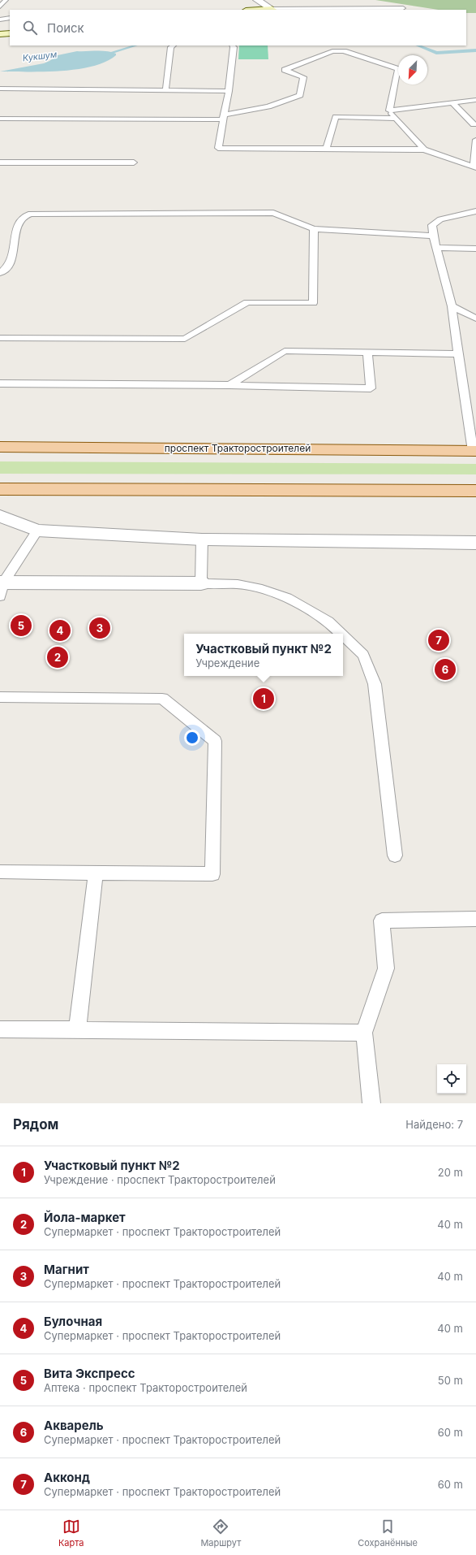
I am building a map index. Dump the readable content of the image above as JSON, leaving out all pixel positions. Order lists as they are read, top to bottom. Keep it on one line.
{"streets":{"main road":["проспект Тракторостроителей"]},"water":["Кукшум"],"north":"bottom left","page":{"search":"Поиск","pins":["5","3","4","7","2","6","1"],"popup":["Участковый пункт №2","Учреждение"],"heading":["Рядом","Найдено: 7"],"list":[{"mark":"1","name":"Участковый пункт №2","note":"Учреждение · проспект Тракторостроителей","value":"20 m"},{"mark":"2","name":"Йола-маркет","note":"Супермаркет · проспект Тракторостроителей","value":"40 m"},{"mark":"3","name":"Магнит","note":"Супермаркет · проспект Тракторостроителей","value":"40 m"},{"mark":"4","name":"Булочная","note":"Супермаркет · проспект Тракторостроителей","value":"40 m"},{"mark":"5","name":"Вита Экспресс","note":"Аптека · проспект Тракторостроителей","value":"50 m"},{"mark":"6","name":"Акварель","note":"Супермаркет · проспект Тракторостроителей","value":"60 m"},{"mark":"7","name":"Акконд","note":"Супермаркет · проспект Тракторостроителей","value":"60 m"}],"nav":["Карта","Маршрут","Сохранённые"]}}
